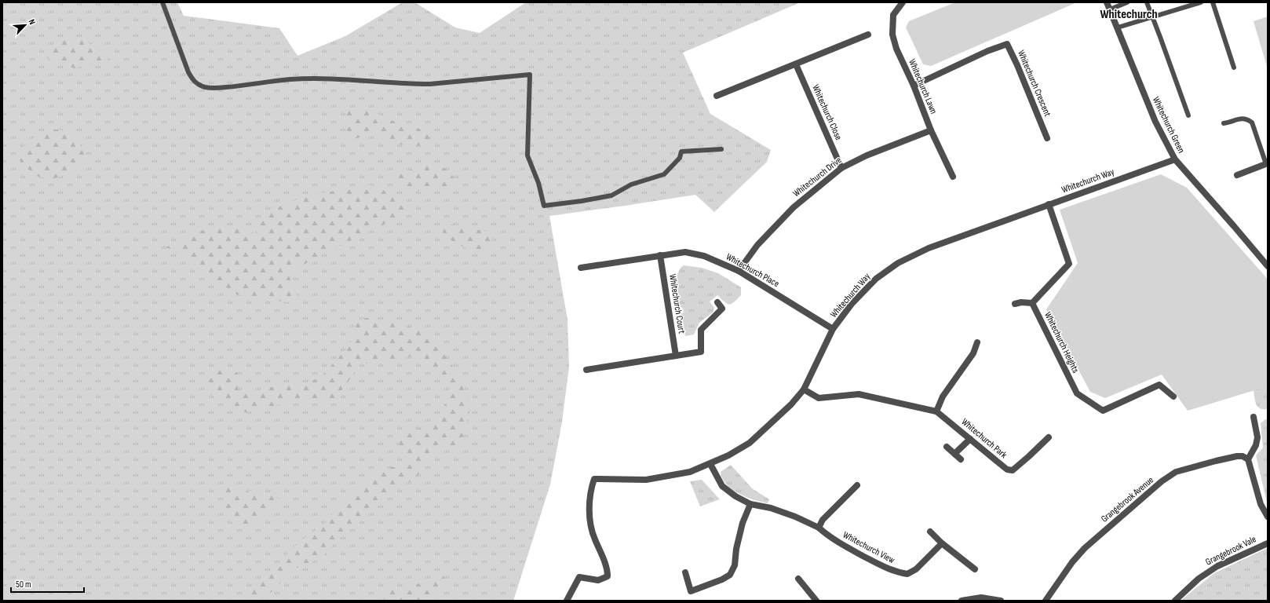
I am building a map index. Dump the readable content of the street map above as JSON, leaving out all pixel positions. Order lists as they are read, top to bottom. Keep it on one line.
{"streets":{"street":["Whitechurch Crescent","Whitechurch Lawn","Whitechurch Close","Whitechurch Green","Whitechurch Drive","Whitechurch Way","Whitechurch Place","Whitechurch Court","Whitechurch Heights","Whitechurch Park","Grangebrook Avenue","Whitechurch View","Grangebrook Vale"]},"crossings":[["Whitechurch Crescent","Whitechurch Lawn"],["Whitechurch Lawn","Whitechurch Drive"],["Whitechurch Close","Whitechurch Drive"],["Whitechurch Green","Whitechurch Way"],["Whitechurch Drive","Whitechurch Place"],["Whitechurch Way","Whitechurch Place"],["Whitechurch Way","Whitechurch Park"],["Whitechurch Way","Whitechurch View"],["Whitechurch Place","Whitechurch Court"]],"districts":["Whitechurch"],"scale_bar":"50 m","north":"top right"}
